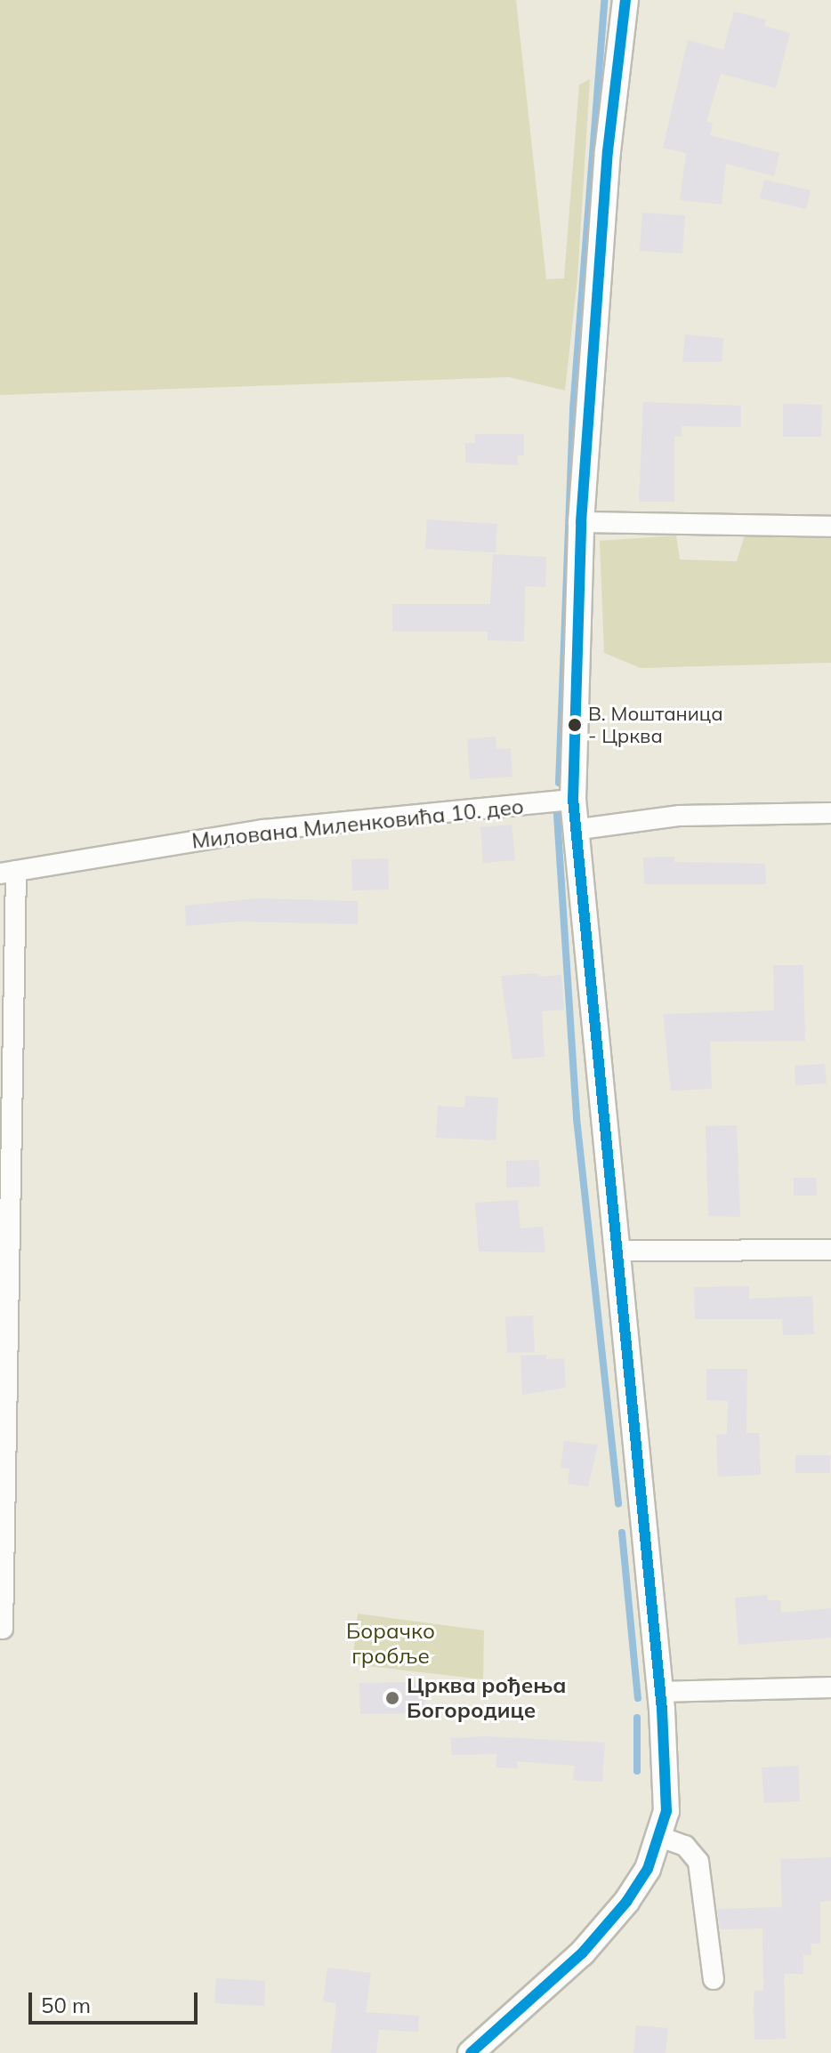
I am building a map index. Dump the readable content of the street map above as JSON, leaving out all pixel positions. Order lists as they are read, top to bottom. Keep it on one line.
{"streets":{"street":["Милована Миленковића 10. део"]},"parks":["Борачко гробље"],"places":["В. Моштаница - Црква","Црква рођења Богородице"],"scale_bar":"50 m"}
